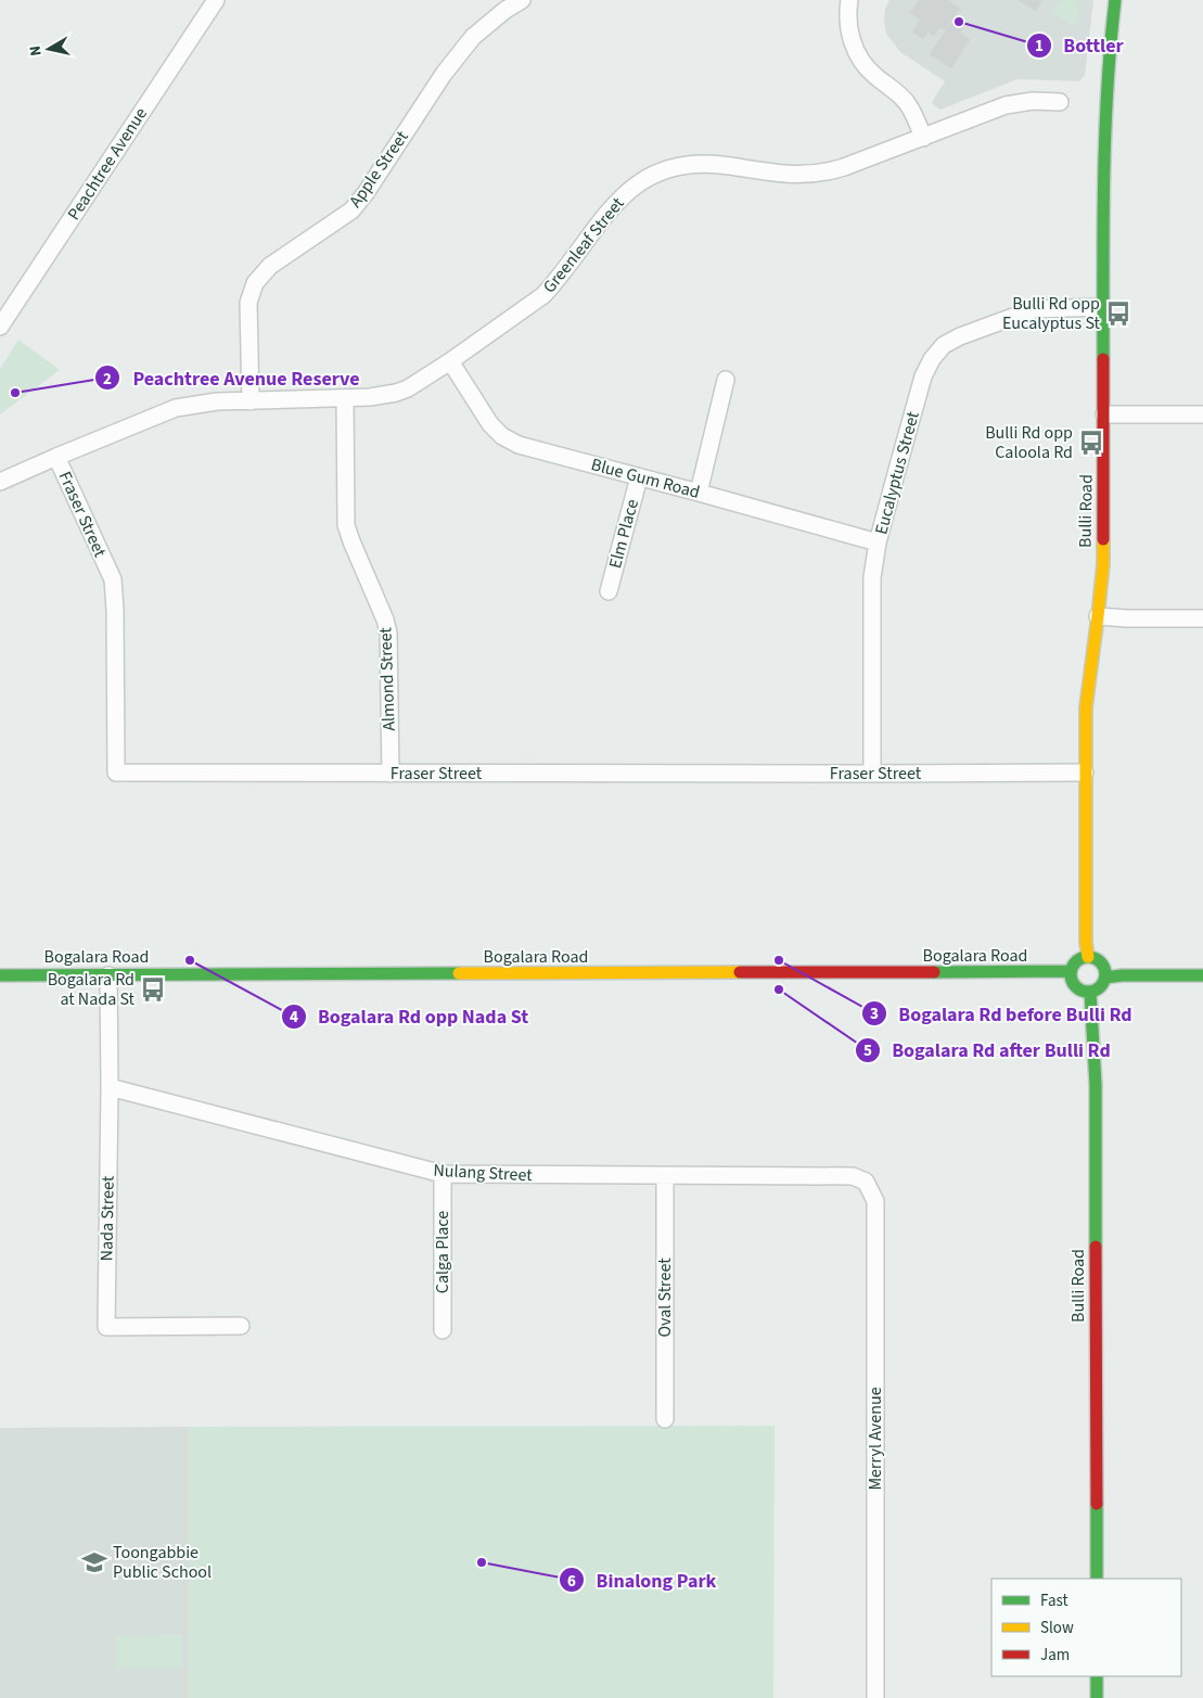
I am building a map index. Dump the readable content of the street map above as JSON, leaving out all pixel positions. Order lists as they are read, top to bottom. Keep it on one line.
{"streets":{"street":["Peachtree Avenue","Apple Street","Greenleaf Street","Eucalyptus Street","Blue Gum Road","Bulli Road","Fraser Street","Elm Place","Almond Street","Bogalara Road","Nulang Street","Nada Street","Calga Place","Oval Street","Merryl Avenue"]},"crossings":[["Apple Street","Greenleaf Street"],["Greenleaf Street","Blue Gum Road"],["Greenleaf Street","Fraser Street"],["Greenleaf Street","Almond Street"],["Eucalyptus Street","Blue Gum Road"],["Eucalyptus Street","Bulli Road"],["Eucalyptus Street","Fraser Street"],["Blue Gum Road","Elm Place"],["Bulli Road","Fraser Street"],["Bulli Road","Bogalara Road"],["Fraser Street","Almond Street"],["Bogalara Road","Nada Street"],["Nulang Street","Nada Street"],["Nulang Street","Calga Place"],["Nulang Street","Oval Street"],["Nulang Street","Merryl Avenue"]],"places":{"other":["Bottler","Peachtree Avenue Reserve","Bogalara Rd opp Nada St","Bogalara Rd before Bulli Rd","Bogalara Rd after Bulli Rd","Binalong Park"],"bus stop":["Bulli Rd opp Eucalyptus St","Bulli Rd opp Caloola Rd","Bogalara Rd at Nada St"],"school or university":["Toongabbie Public School"]},"legend":["Fast","Slow","Jam"],"north":"left"}
